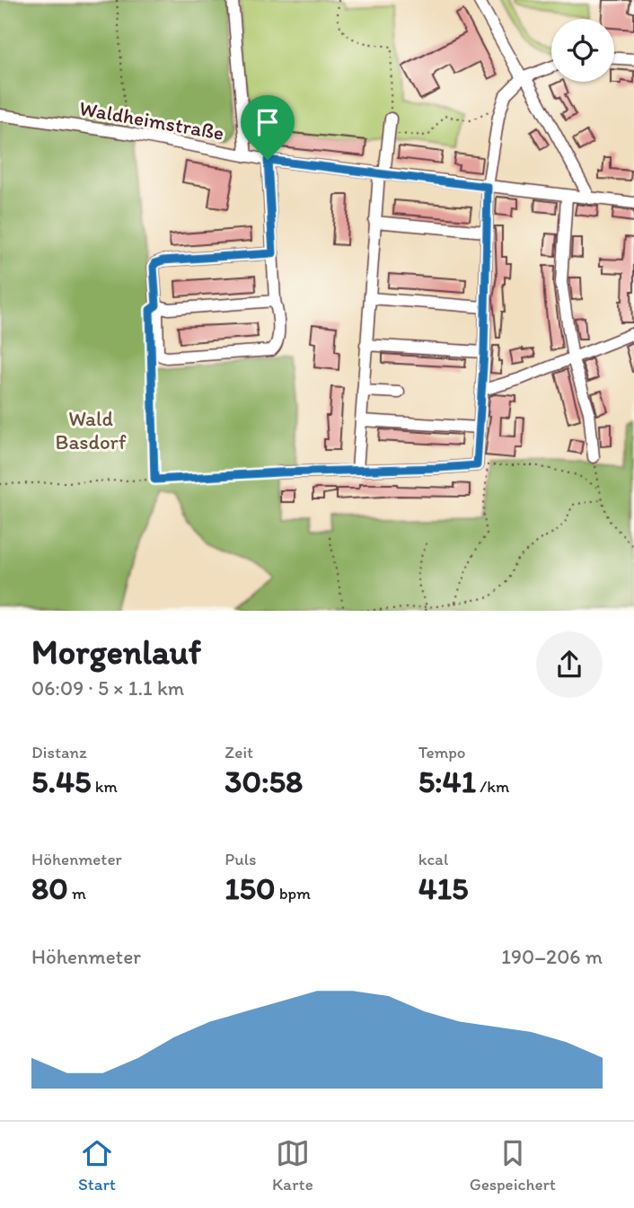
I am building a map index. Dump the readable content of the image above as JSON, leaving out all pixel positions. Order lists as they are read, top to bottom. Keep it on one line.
{"streets":{"street":["Waldheimstraße"]},"parks":["Wald Basdorf"],"page":{"heading":["Morgenlauf","06:09 · 5 × 1.1 km"],"stats":[["Distanz","5.45 km"],["Zeit","30:58"],["Tempo","5:41 /km"],["Höhenmeter","80 m"],["Puls","150 bpm"],["kcal","415"]],"chart":["Höhenmeter","190–206 m"],"tabs":["Start","Karte","Gespeichert"]}}
